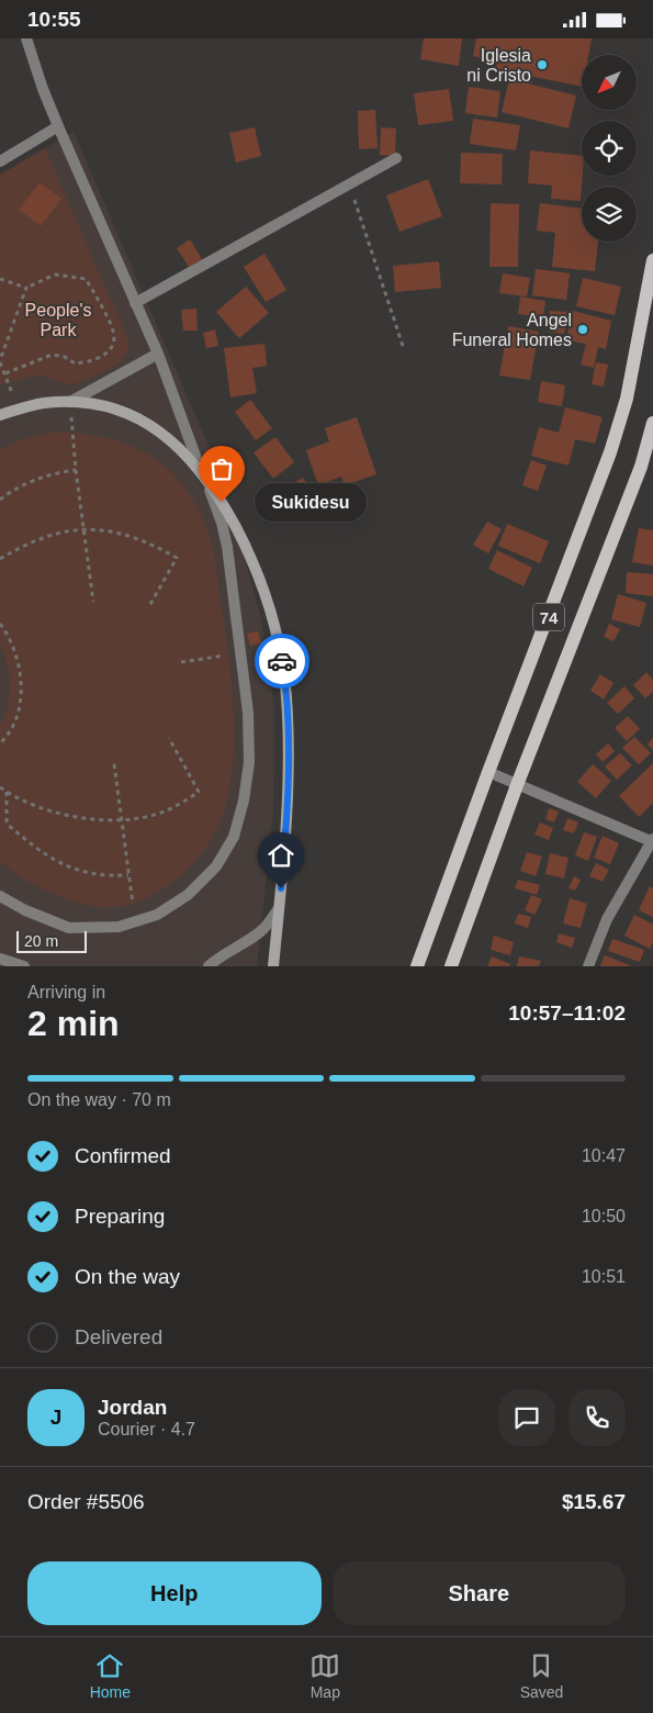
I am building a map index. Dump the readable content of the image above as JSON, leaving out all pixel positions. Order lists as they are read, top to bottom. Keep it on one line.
{"streets":{"main road":["74"]},"parks":["People's Park"],"places":["Iglesia ni Cristo","Angel Funeral Homes","Sukidesu"],"scale_bar":"20 m","north":"bottom left","page":{"status":"10:55","bubble":"Sukidesu","scale":"20 m","heading":["2 min","Arriving in","10:57–11:02"],"panel":["Jordan","Courier · 4.7","Order #5506","$15.67"],"bar":"On the way · 70 m","list":[["Confirmed","10:47"],["Preparing","10:50"],["On the way","10:51"],"Delivered"],"round":"J","buttons":["Help","Share"],"tabs":["Home","Map","Saved"]}}
